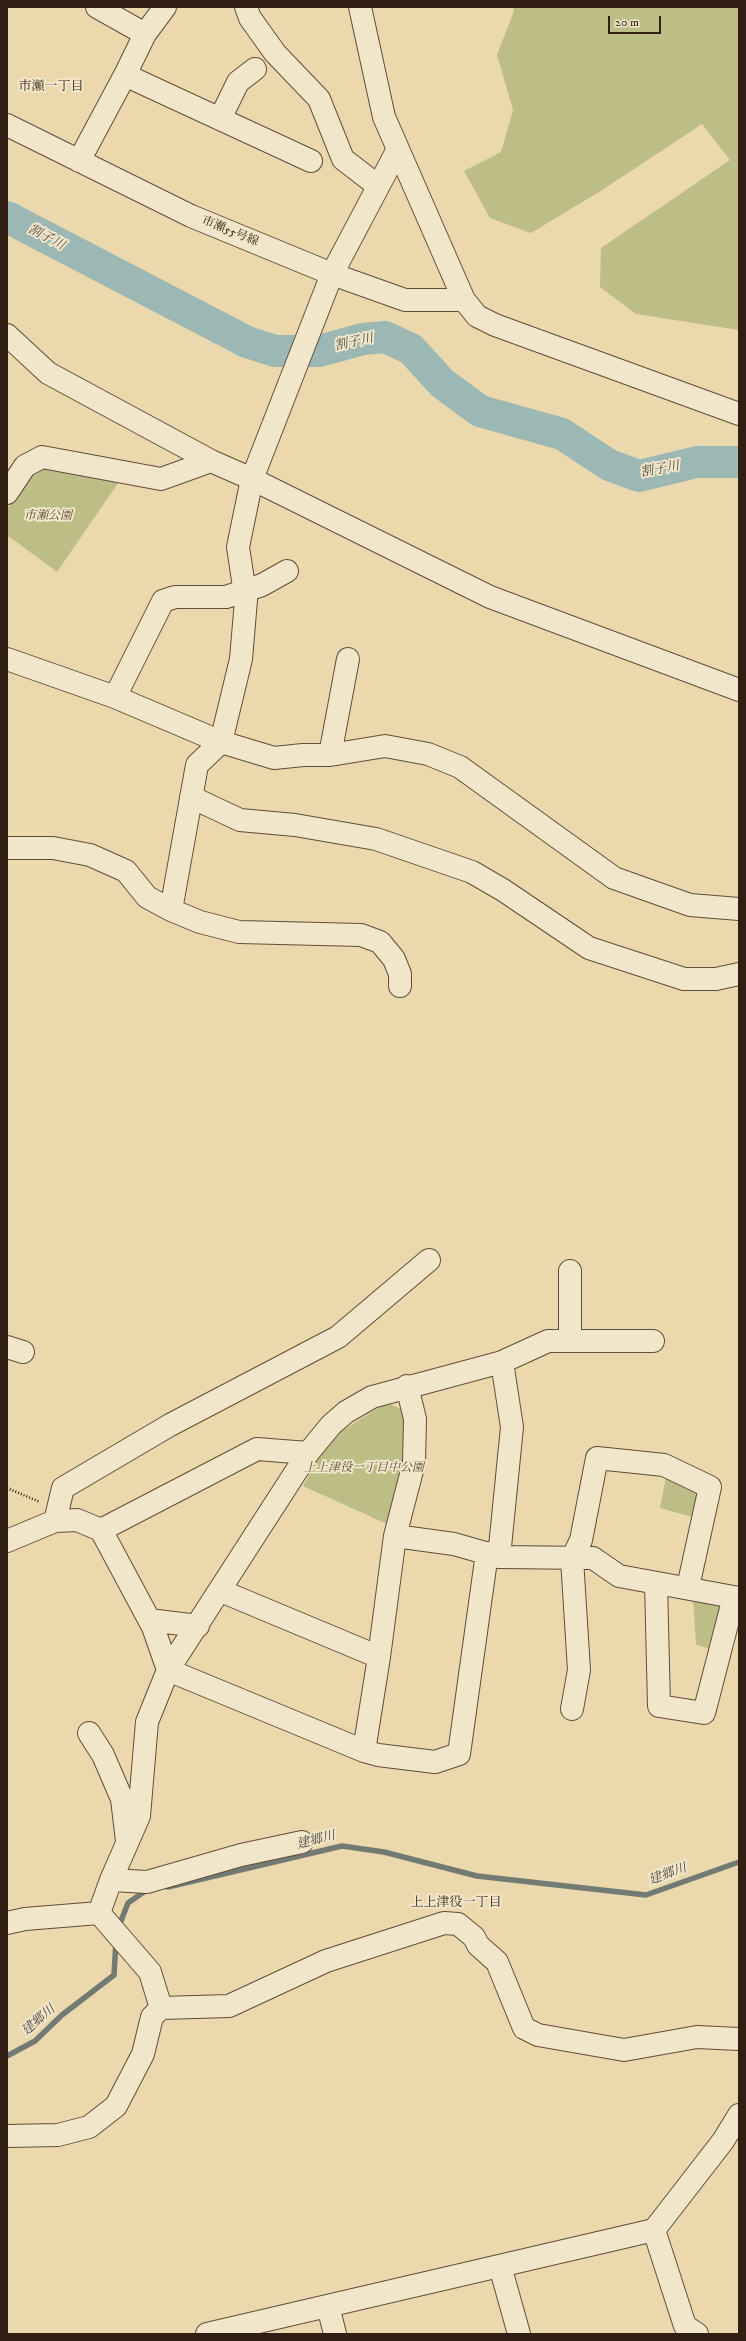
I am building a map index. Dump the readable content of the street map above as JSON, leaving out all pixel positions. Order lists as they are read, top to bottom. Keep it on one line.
{"streets":{"street":["市瀬55号線"]},"districts":["市瀬一丁目","上上津役一丁目"],"water":["割子川","建郷川"],"parks":["市瀬公園","上上津役一丁目中公園"],"scale_bar":"20 m"}
